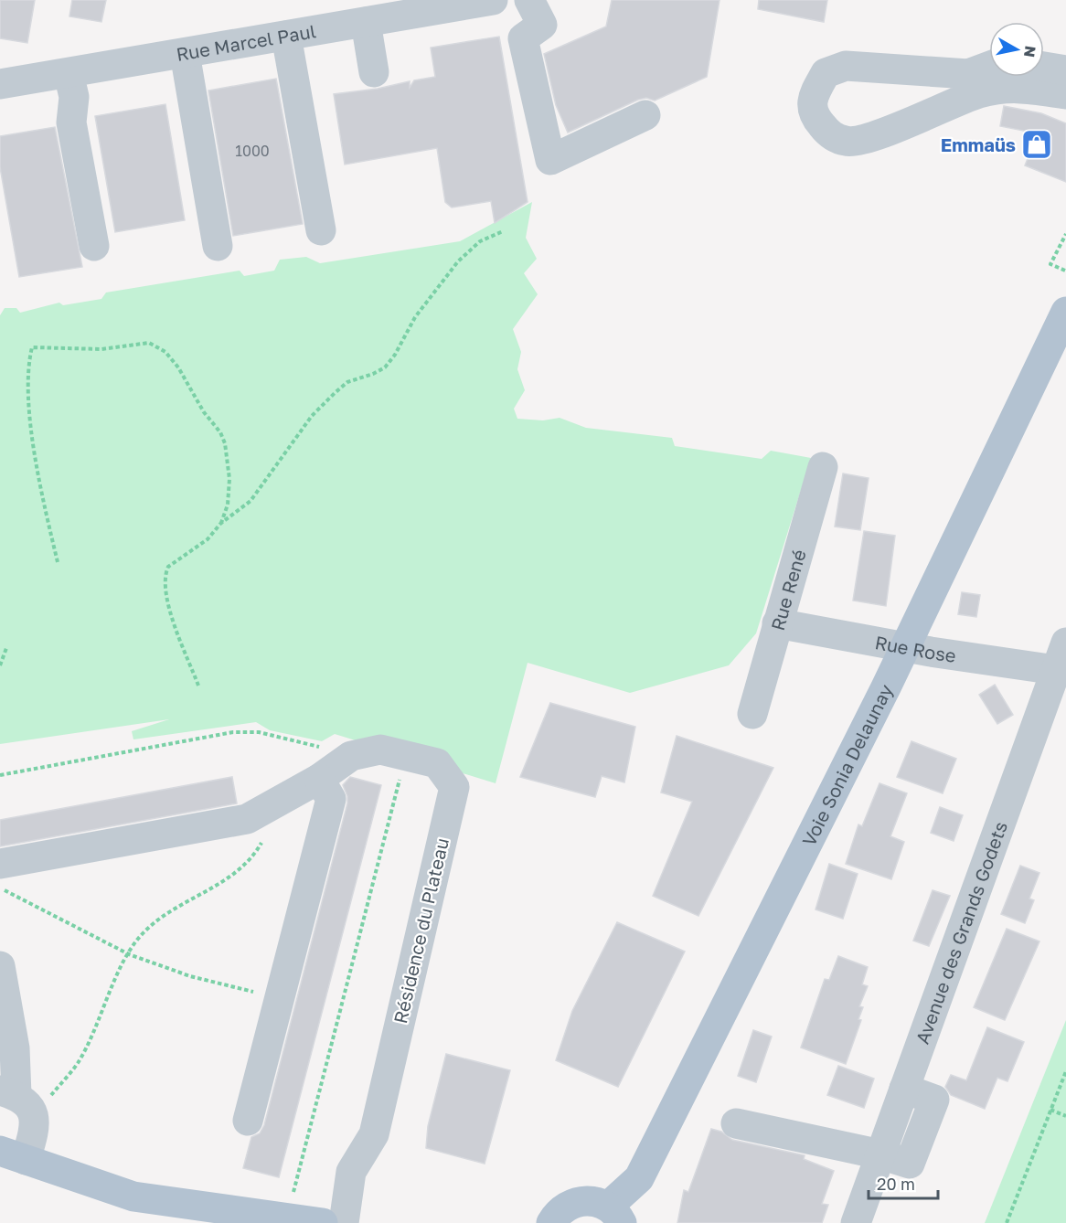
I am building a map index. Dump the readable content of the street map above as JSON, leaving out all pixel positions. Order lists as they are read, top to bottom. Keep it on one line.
{"streets":{"main road":["Voie Sonia Delaunay"],"street":["Rue Marcel Paul","Rue René","Rue Rose","Résidence du Plateau","Avenue des Grands Godets"]},"crossings":[["Rue René","Rue Rose"],["Rue Rose","Voie Sonia Delaunay"],["Rue Rose","Avenue des Grands Godets"]],"places":{"shop":["Emmaüs"]},"house_numbers":["1000"],"scale_bar":"20 m","north":"right"}
